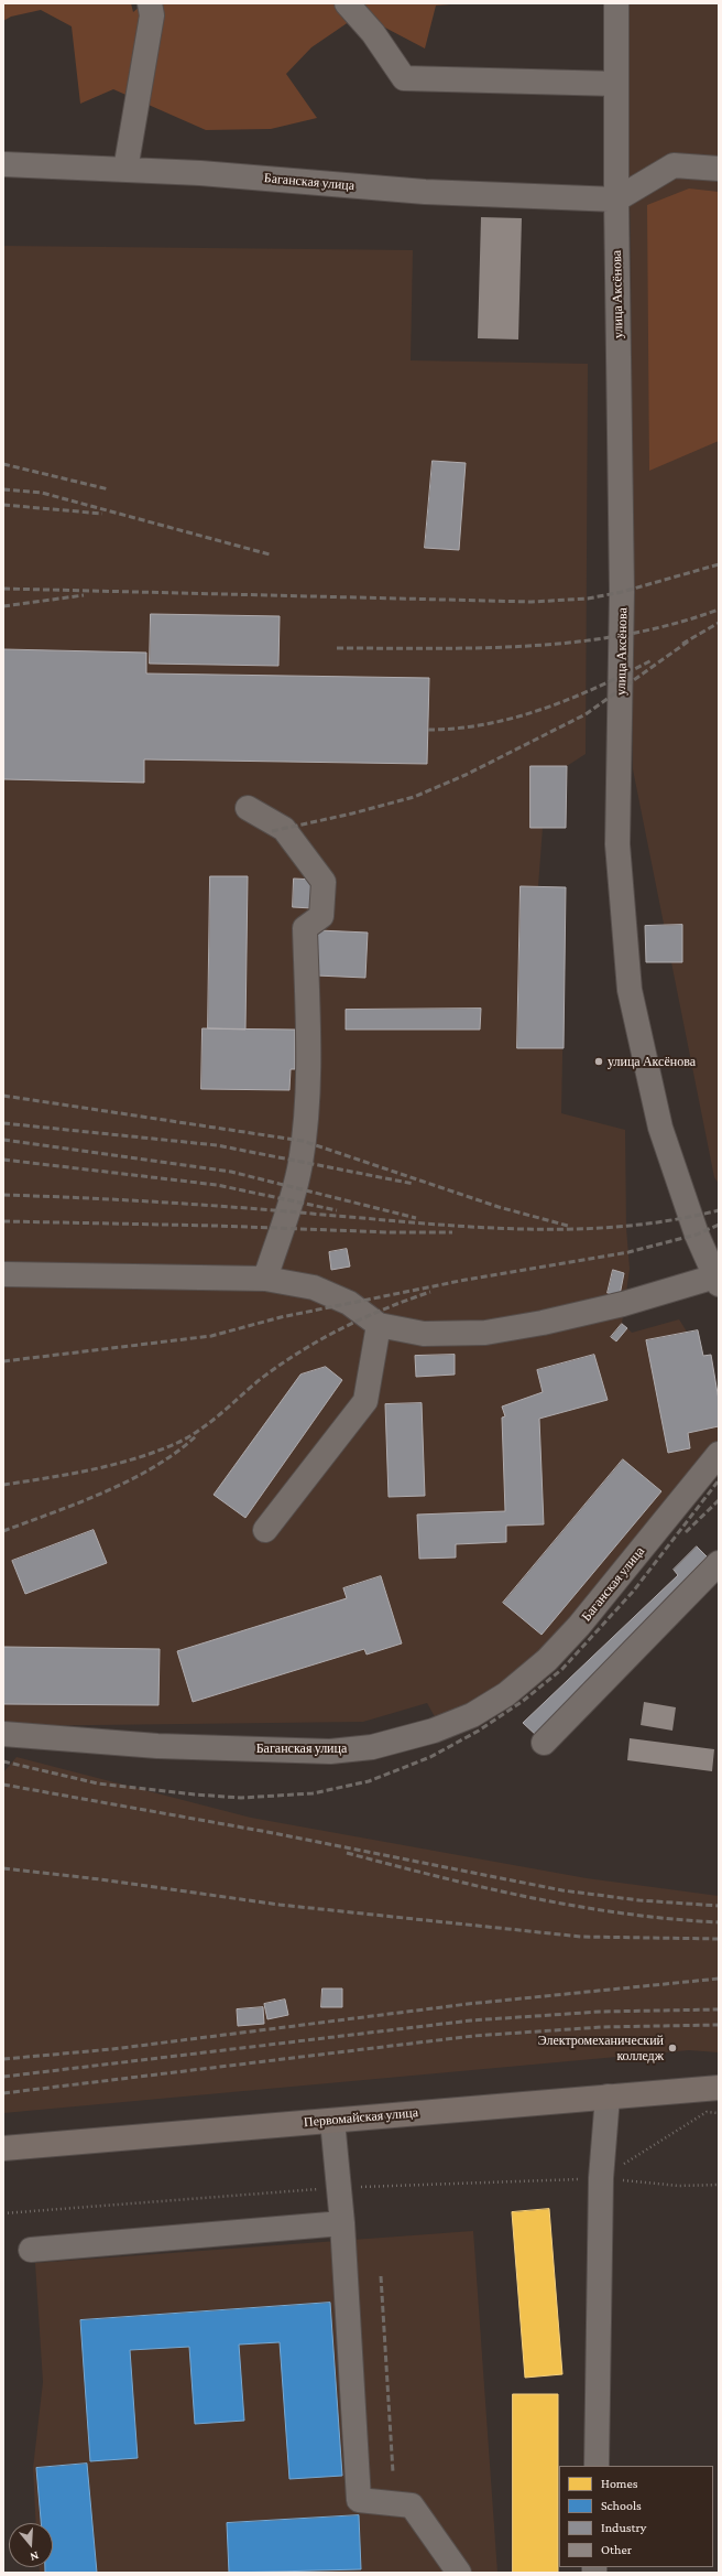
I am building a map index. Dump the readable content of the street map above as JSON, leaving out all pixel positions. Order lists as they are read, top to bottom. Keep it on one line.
{"streets":{"main road":["Первомайская улица"],"street":["Баганская улица","улица Аксёнова"]},"crossings":[["Баганская улица","улица Аксёнова"]],"places":["улица Аксёнова","Электромеханический колледж"],"legend":["Homes","Schools","Industry","Other"],"north":"bottom"}
